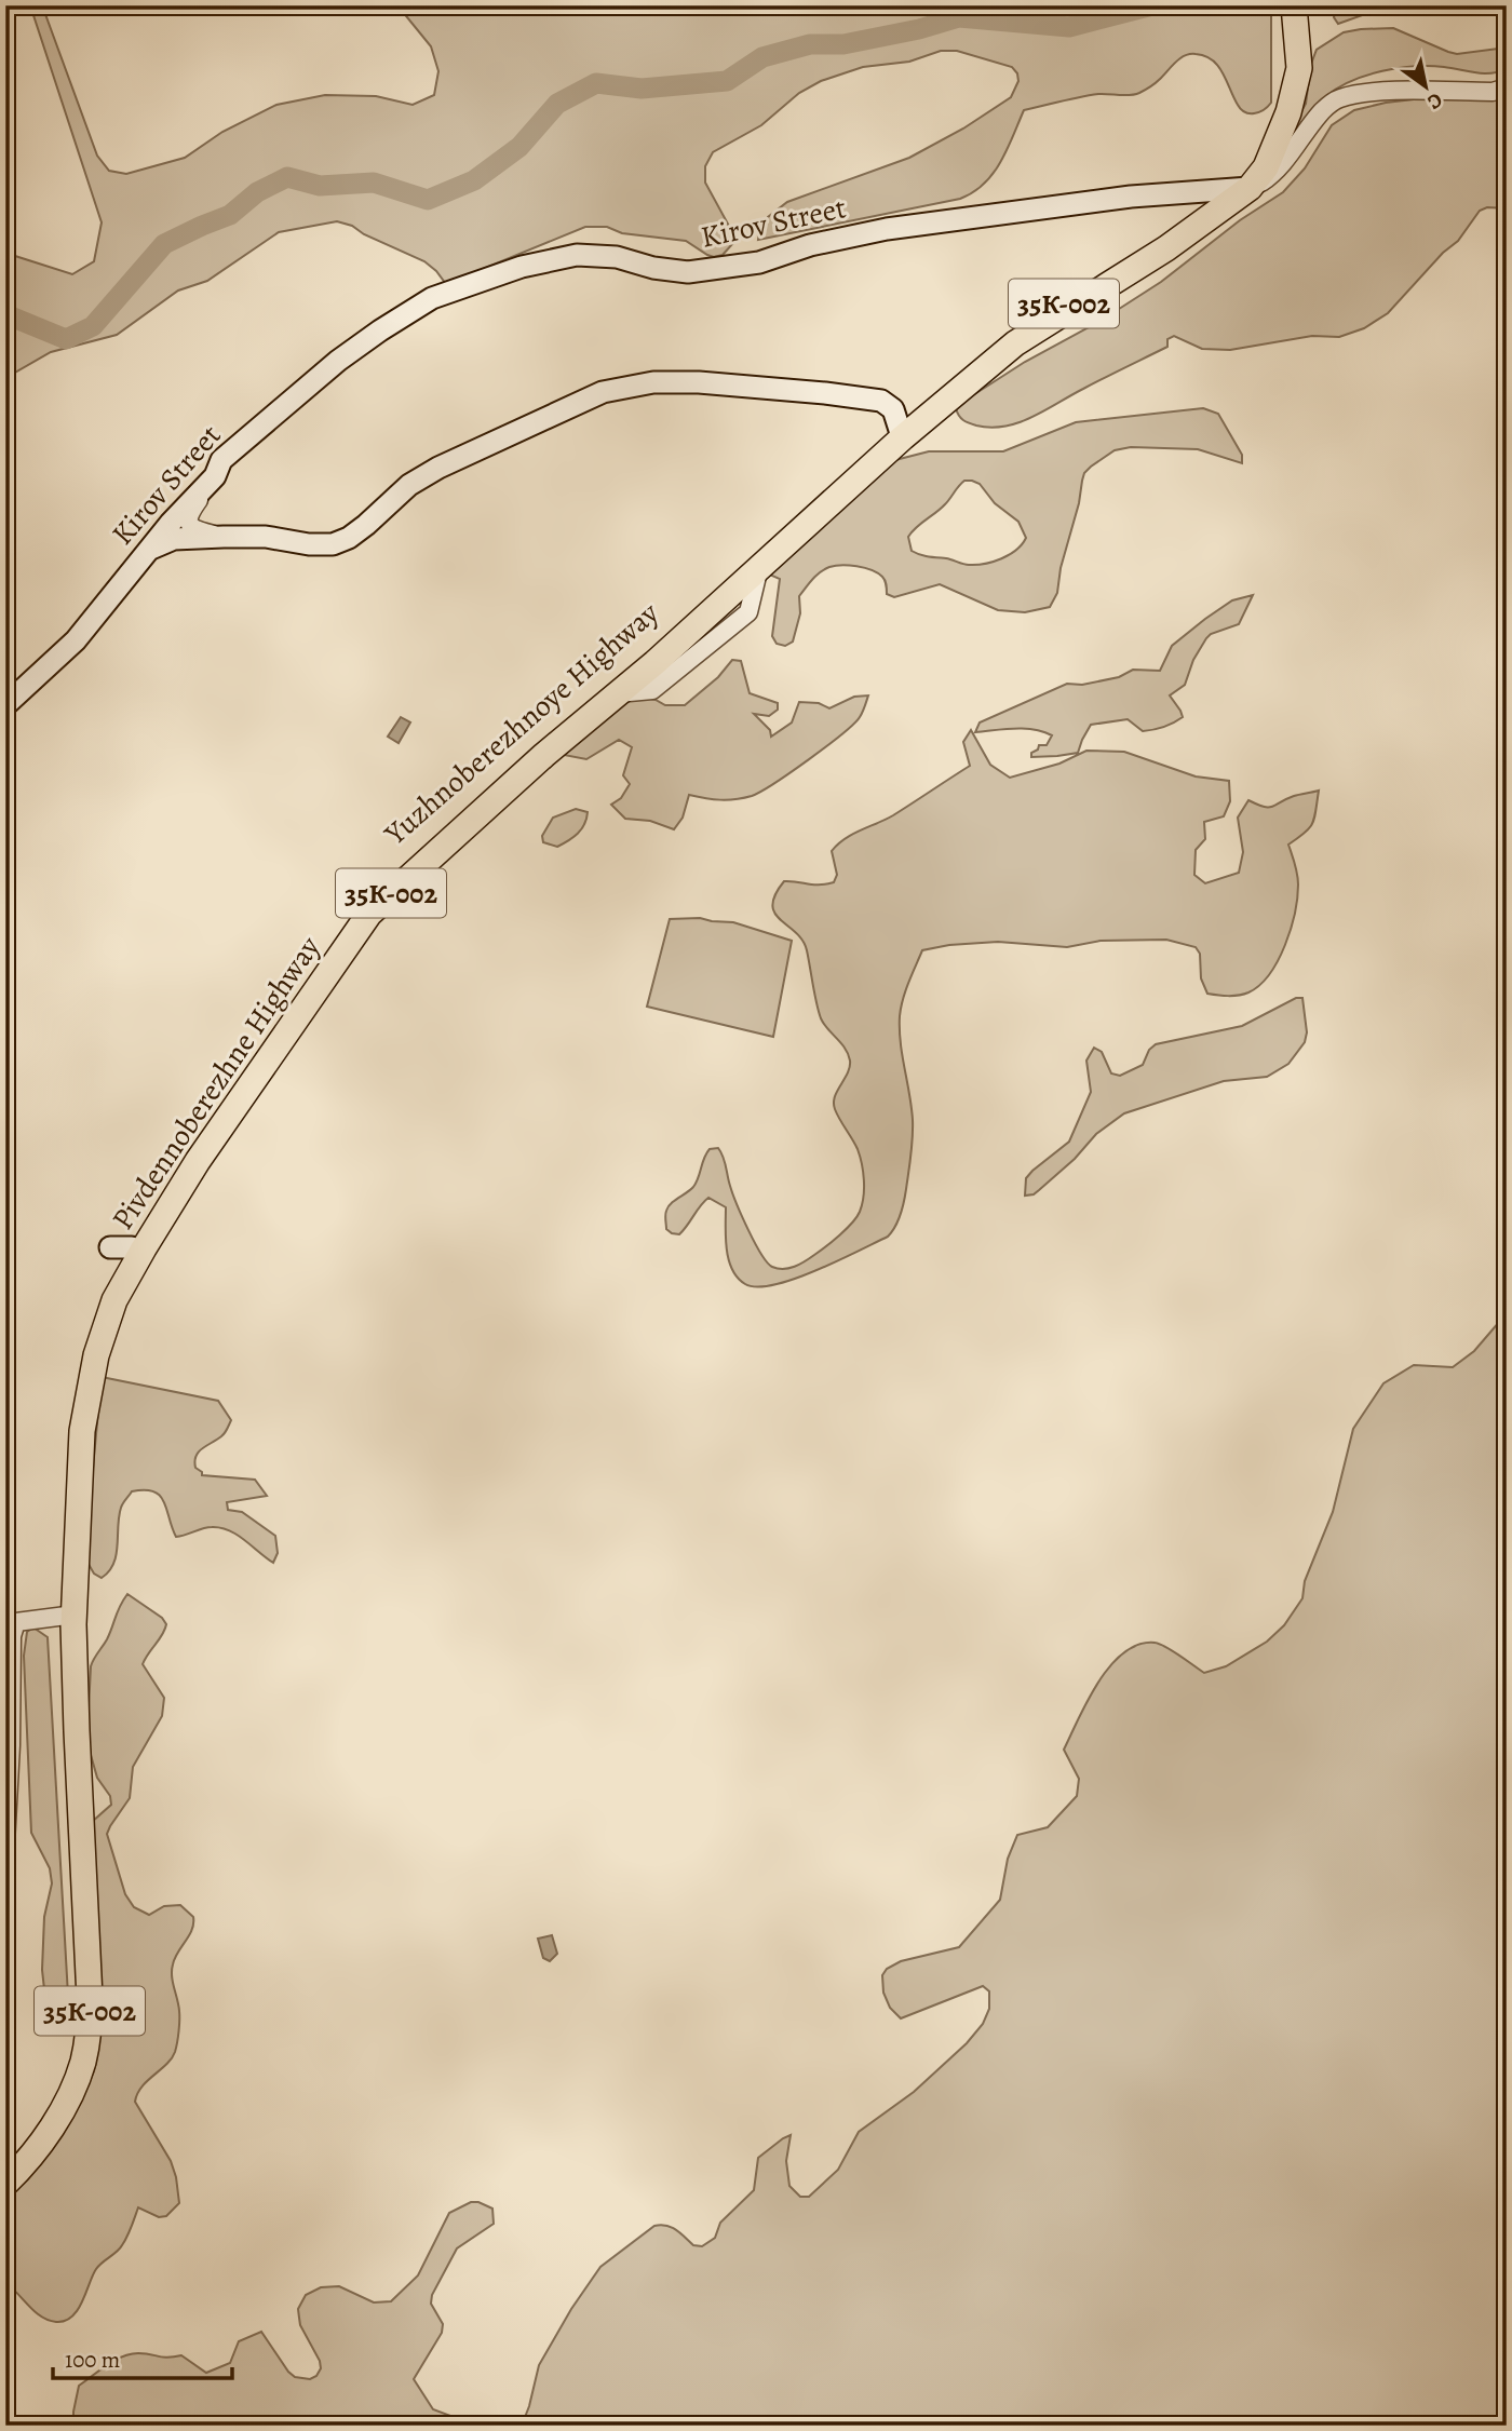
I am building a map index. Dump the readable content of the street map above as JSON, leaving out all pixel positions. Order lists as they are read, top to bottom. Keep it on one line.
{"streets":{"highway":["35К-002","Yuzhnoberezhnoye Highway","Pivdennoberezhne Highway"],"main road":["Kirov Street"]},"crossings":[["Kirov Street","Yuzhnoberezhnoye Highway"],["Yuzhnoberezhnoye Highway","Pivdennoberezhne Highway"]],"scale_bar":"100 m","north":"bottom right"}
